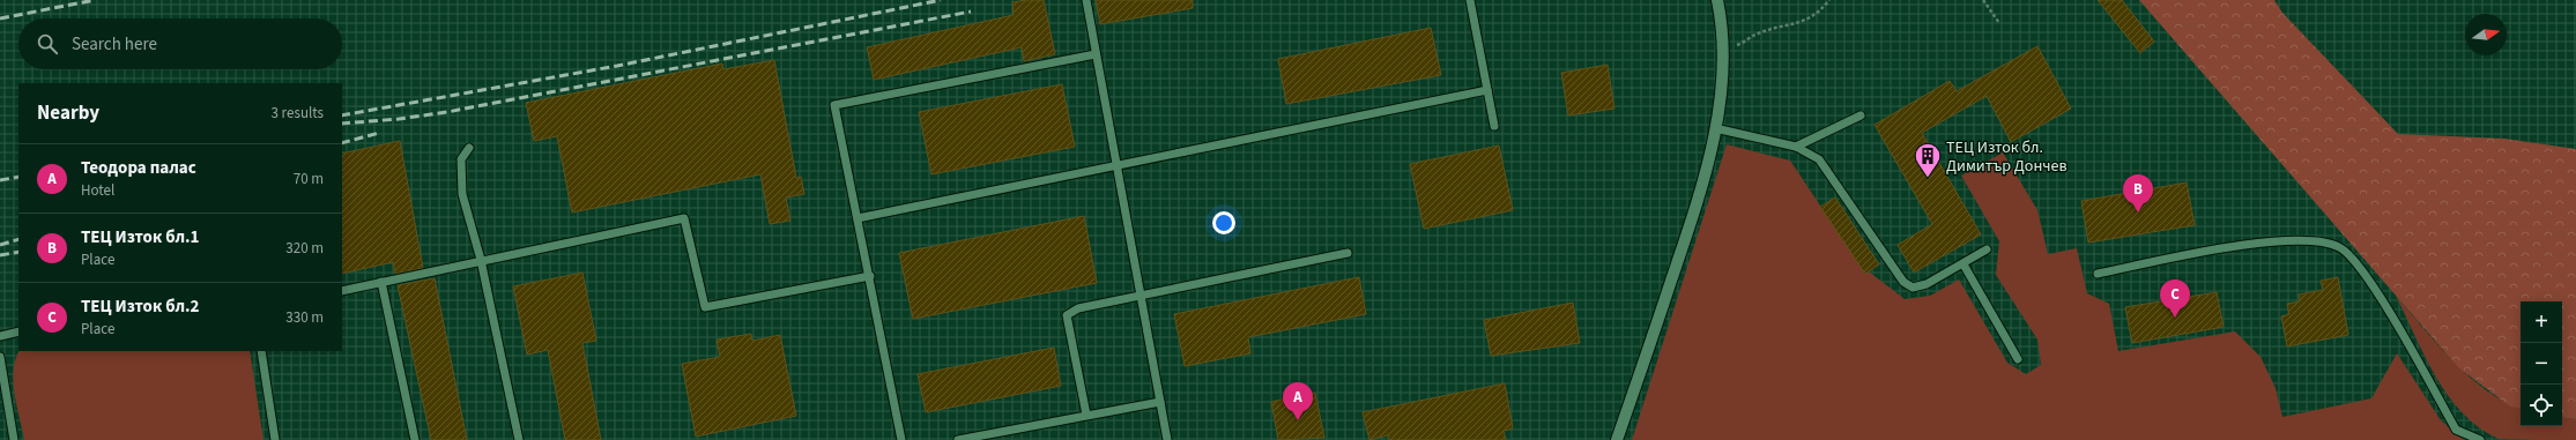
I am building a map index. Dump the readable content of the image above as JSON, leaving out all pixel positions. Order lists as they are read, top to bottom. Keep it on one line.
{"places":{"building":["ТЕЦ Изток бл. Димитър Дончев"]},"north":"right","page":{"search":"Search here","heading":["Nearby","3 results"],"list":[{"mark":"A","name":"Теодора палас","note":"Hotel","value":"70 m"},{"mark":"B","name":"ТЕЦ Изток бл.1","note":"Place","value":"320 m"},{"mark":"C","name":"ТЕЦ Изток бл.2","note":"Place","value":"330 m"}],"pins":["B","C","A"],"map_buttons":["+","−"]}}
